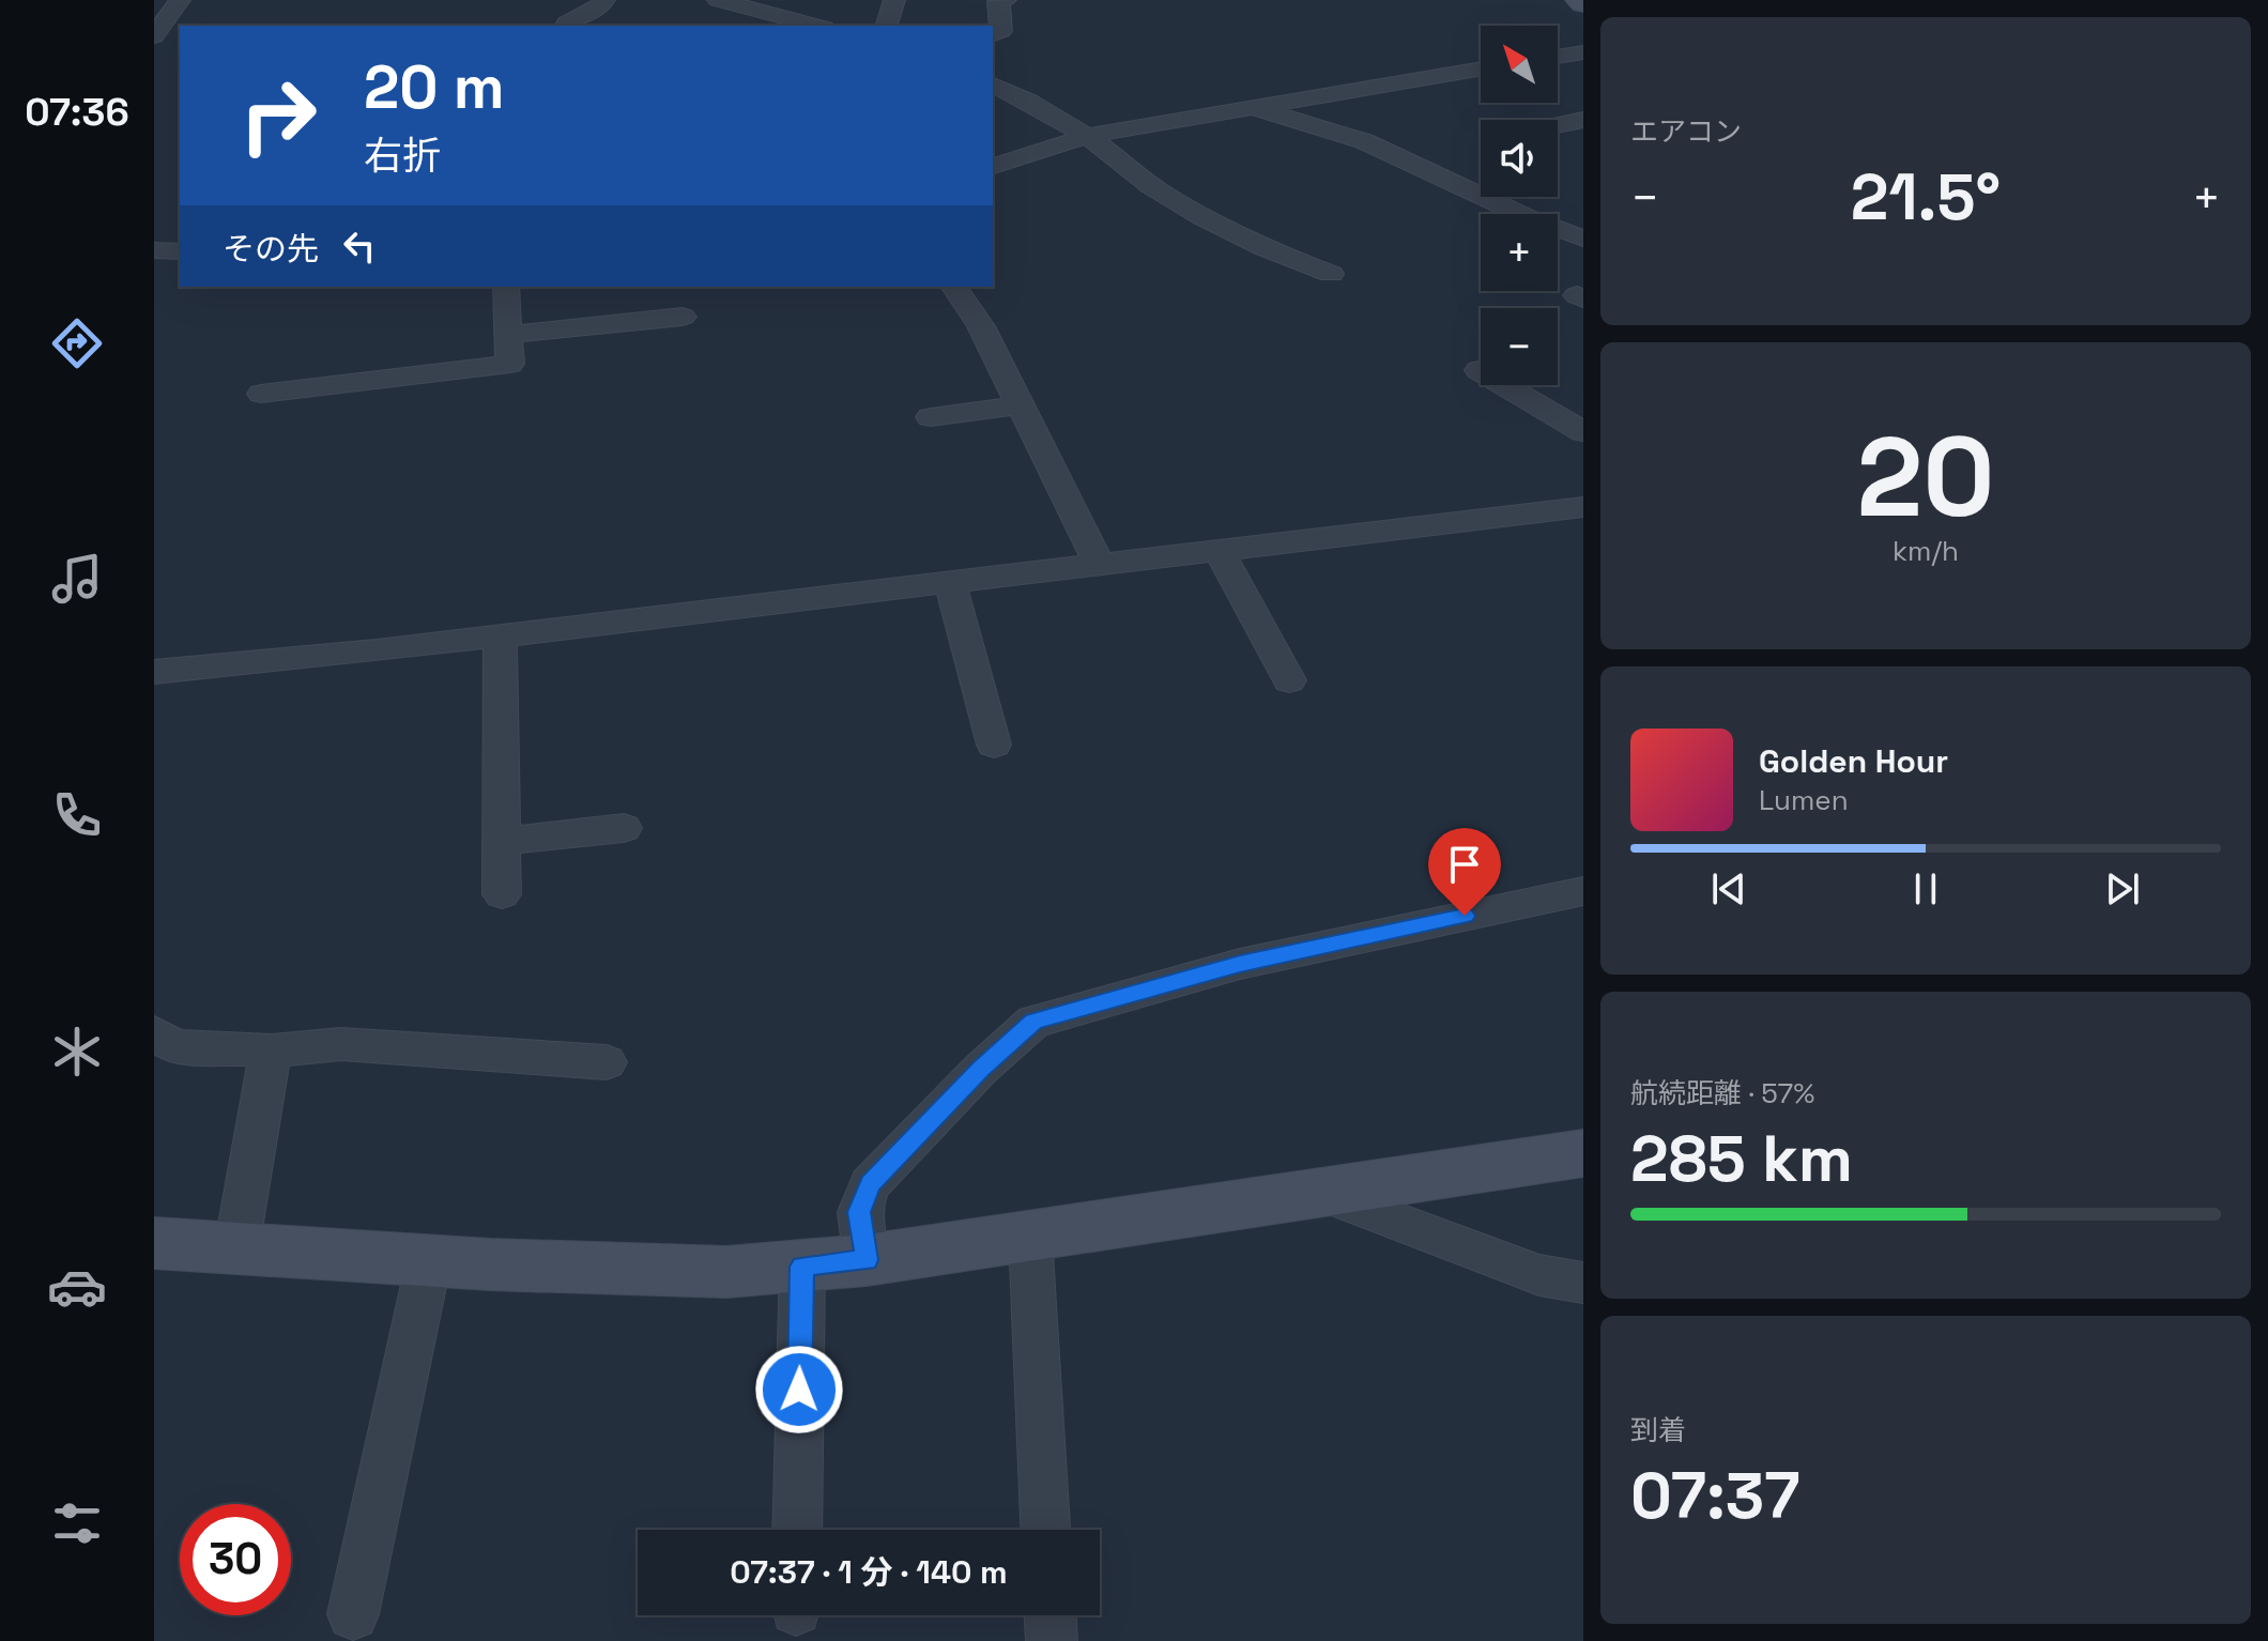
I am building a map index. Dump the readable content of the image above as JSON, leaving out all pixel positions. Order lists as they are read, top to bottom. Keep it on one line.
{"north":"top left","page":{"tabs":"07:36","tile":["エアコン",["20","km/h"],["航続距離 · 57%","285 km"],["到着","07:37"]],"map_buttons":["+","−"],"turn":["20 m","右折"],"heat":["−","21.5°","+"],"then":"その先","song":["Golden Hour","Lumen"],"limit":"30","trip":"07:37 · 1 分 · 140 m"}}
